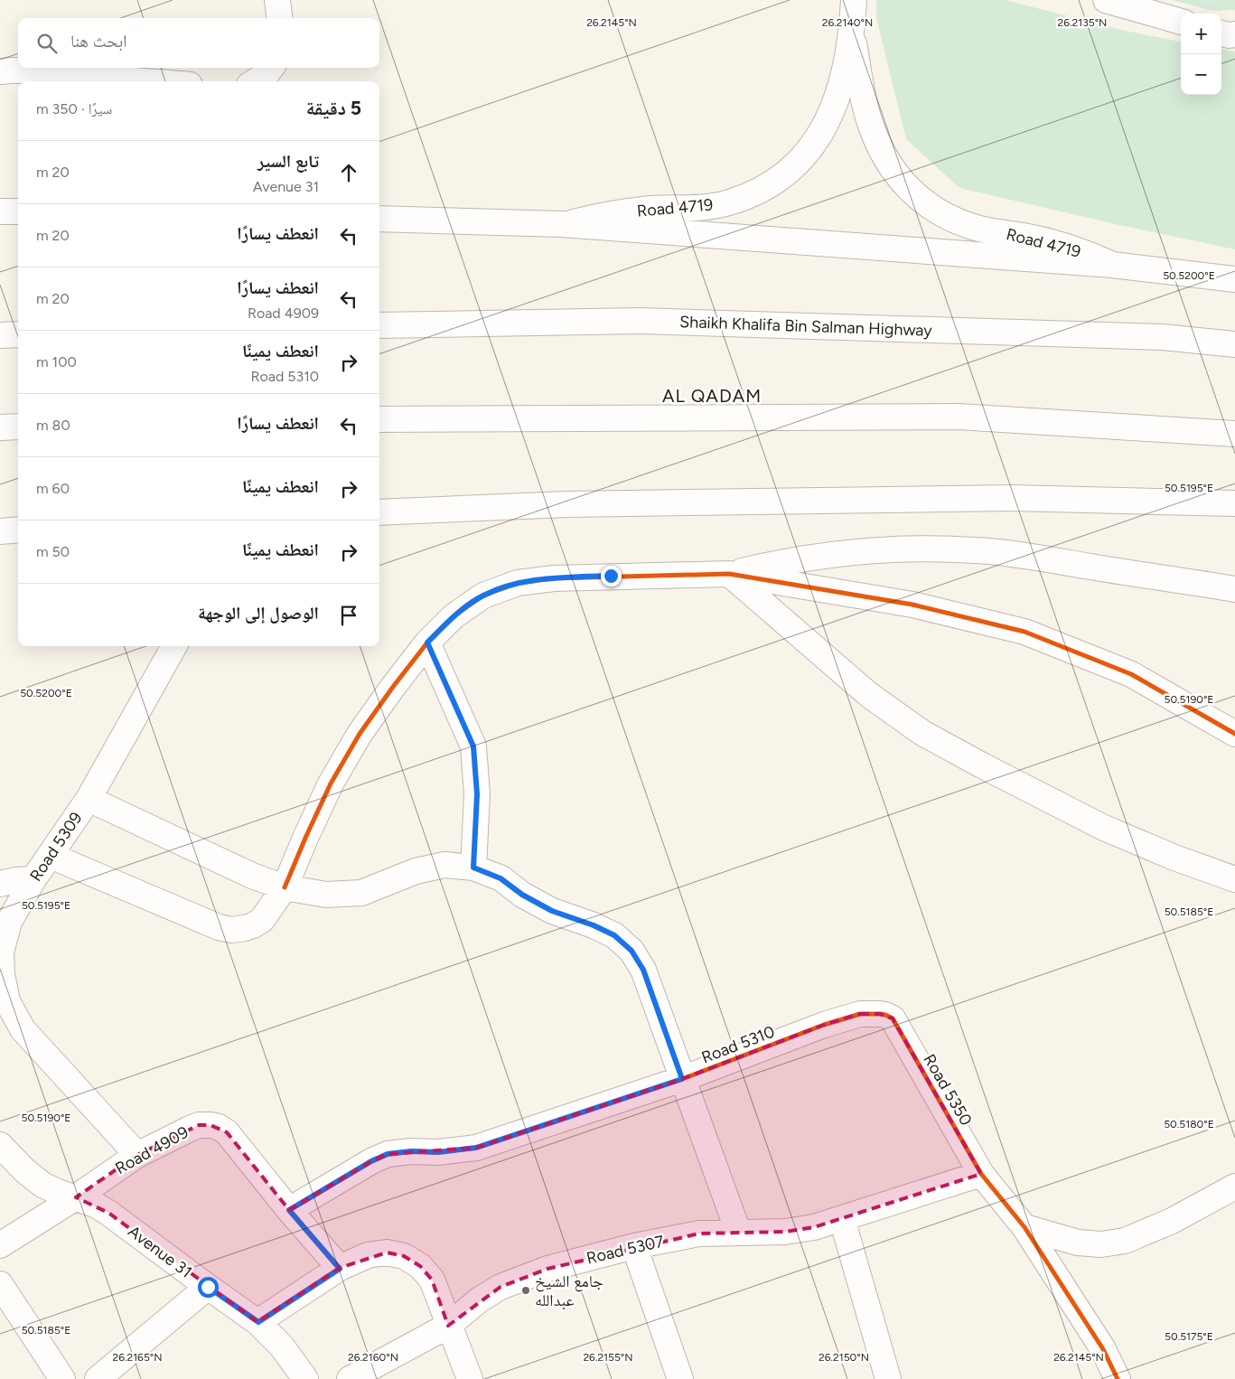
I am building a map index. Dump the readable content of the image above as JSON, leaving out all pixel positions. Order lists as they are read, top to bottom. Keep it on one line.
{"streets":{"main road":["Road 4719","Shaikh Khalifa Bin Salman Highway","Road 5309","Road 5310","Road 5350","Road 4909","Road 5307","Avenue 31"]},"crossings":[["Road 5309","Road 4909"],["Road 5310","Road 5350"],["Road 5310","Road 4909"],["Road 5350","Road 5307"],["Road 4909","Avenue 31"]],"districts":["AL QADAM"],"places":["جامع الشيخ عبدالله"],"page":{"map_buttons":["+","−"],"search":"ابحث هنا","heading":["5 دقيقة","سيرًا · 350 m"],"list":[["تابع السير","Avenue 31","20 m"],["انعطف يسارًا","20 m"],["انعطف يسارًا","Road 4909","20 m"],["انعطف يمينًا","Road 5310","100 m"],["انعطف يسارًا","80 m"],["انعطف يمينًا","60 m"],["انعطف يمينًا","50 m"],"الوصول إلى الوجهة"]},"coordinates":["26.2140°N","26.2145°N","26.2135°N","50.5200°E","50.5195°E","50.5190°E","50.5185°E","50.5180°E","50.5175°E","26.2165°N","26.2160°N","26.2155°N","26.2150°N"]}
